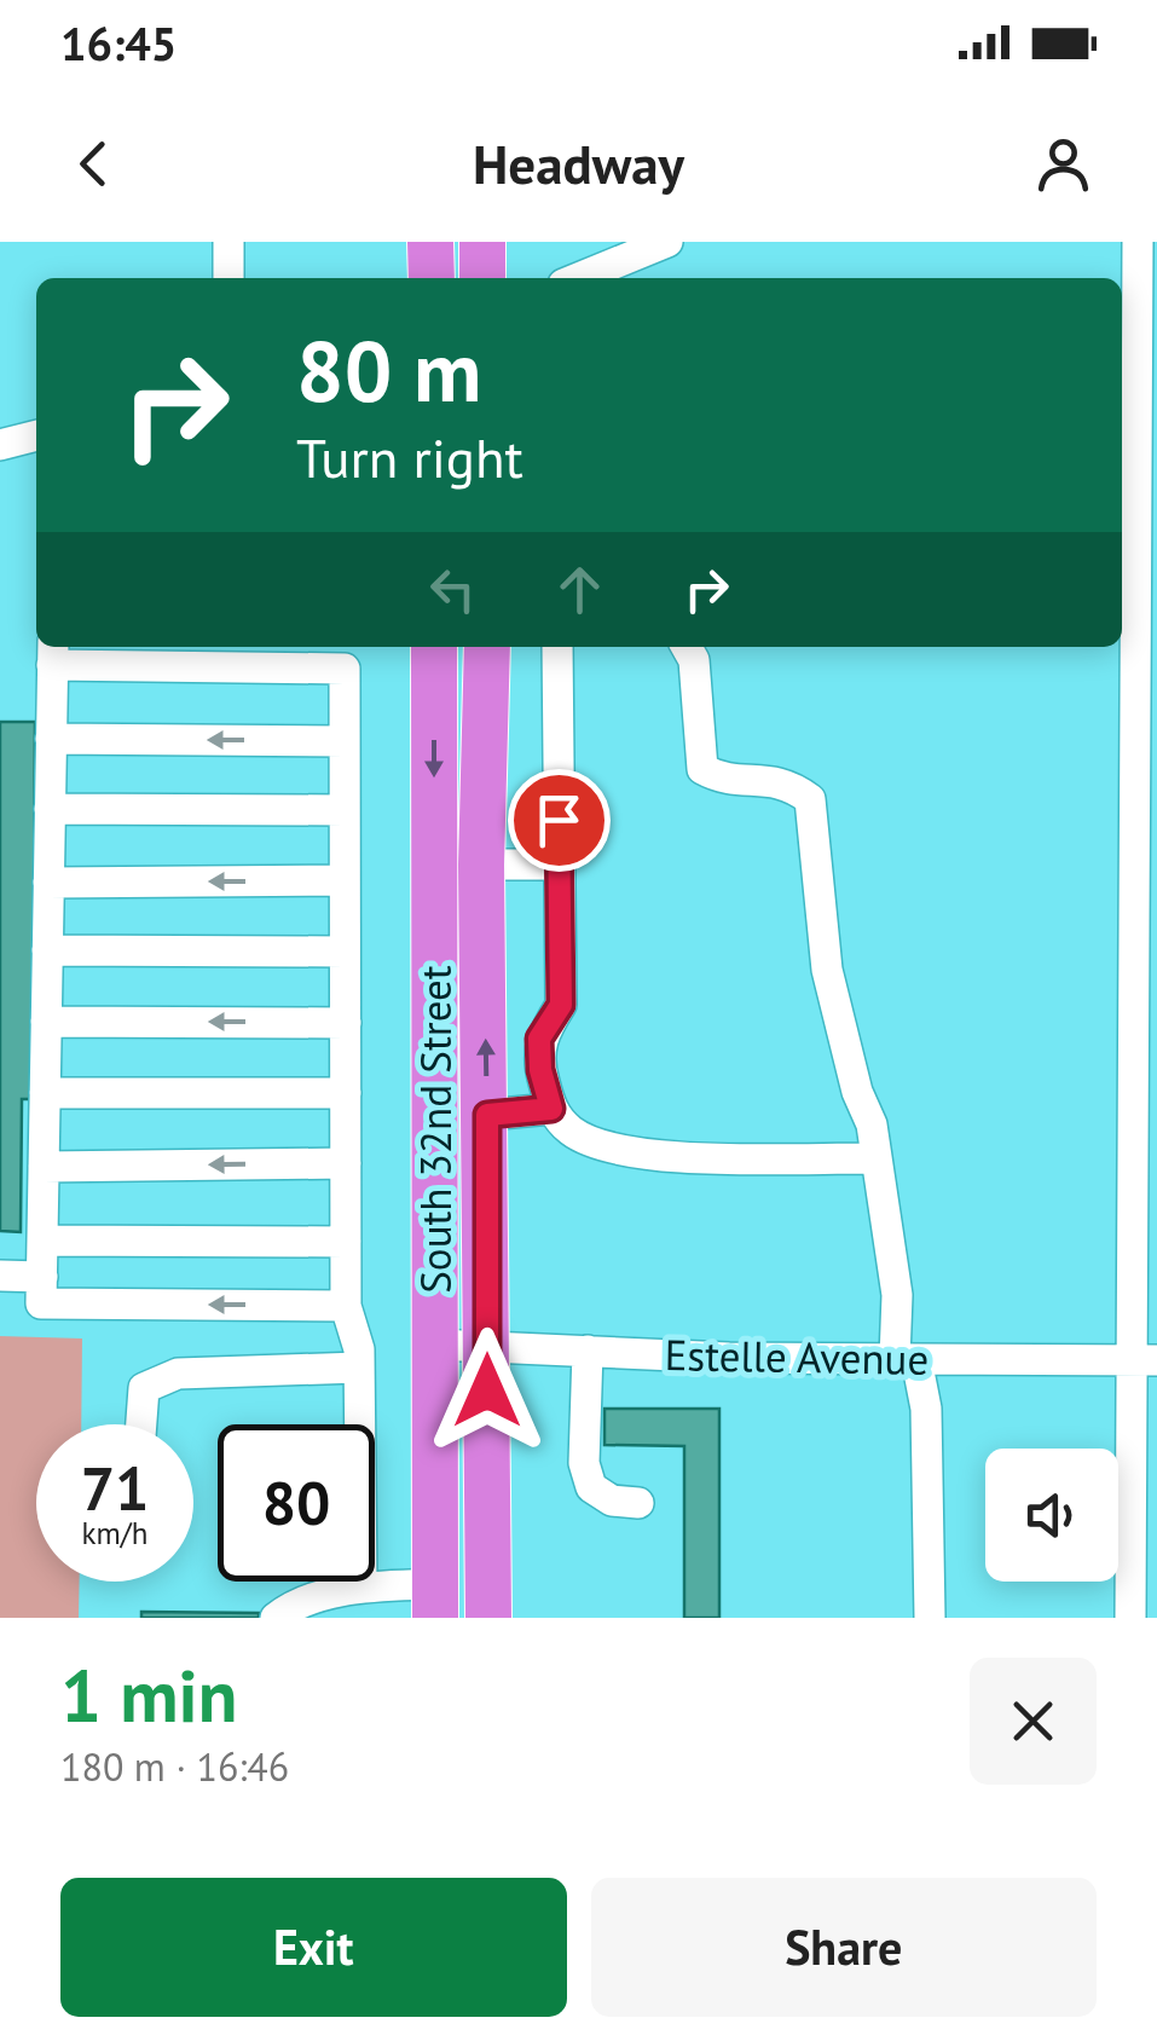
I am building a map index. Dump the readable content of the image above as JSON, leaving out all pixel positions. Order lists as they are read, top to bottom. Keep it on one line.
{"streets":{"highway":["South 32nd Street"],"street":["Estelle Avenue"]},"crossings":[["South 32nd Street","Estelle Avenue"]],"page":{"status":"16:45","header":"Headway","turn":["80 m","Turn right"],"speed":"71 km/h","limit":"80","heading":["1 min","180 m · 16:46"],"buttons":["Exit","Share"]}}
